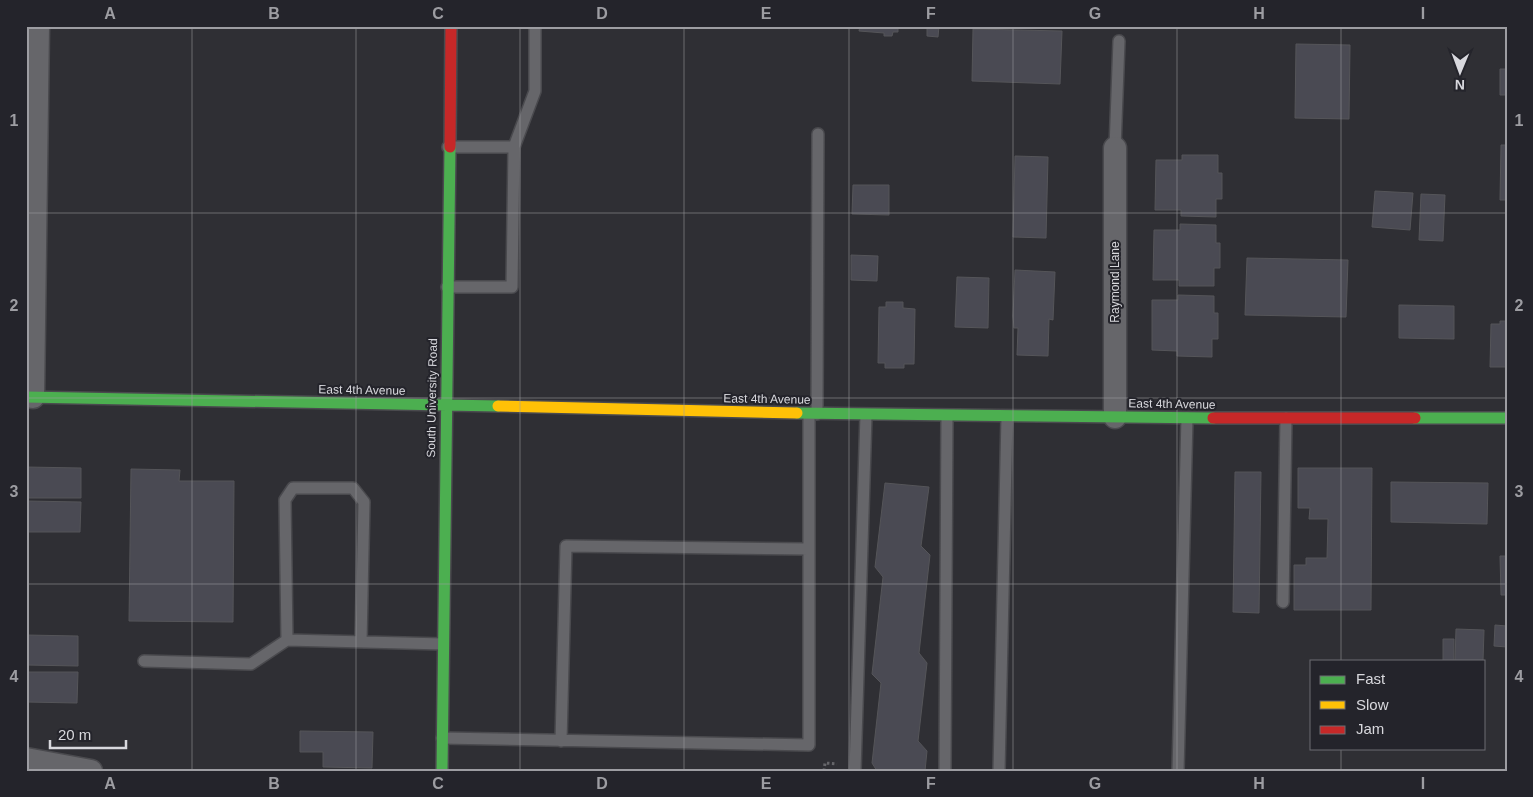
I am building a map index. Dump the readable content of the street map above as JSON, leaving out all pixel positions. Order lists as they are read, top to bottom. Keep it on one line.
{"streets":{"street":["Raymond Lane","East 4th Avenue","South University Road"]},"crossings":[["Raymond Lane","East 4th Avenue"],["East 4th Avenue","South University Road"]],"legend":["Fast","Slow","Jam"],"scale_bar":"20 m","north":"bottom","grid":{"columns":["A","B","C","D","E","F","G","H","I"],"rows":["1","2","3","4"]}}
